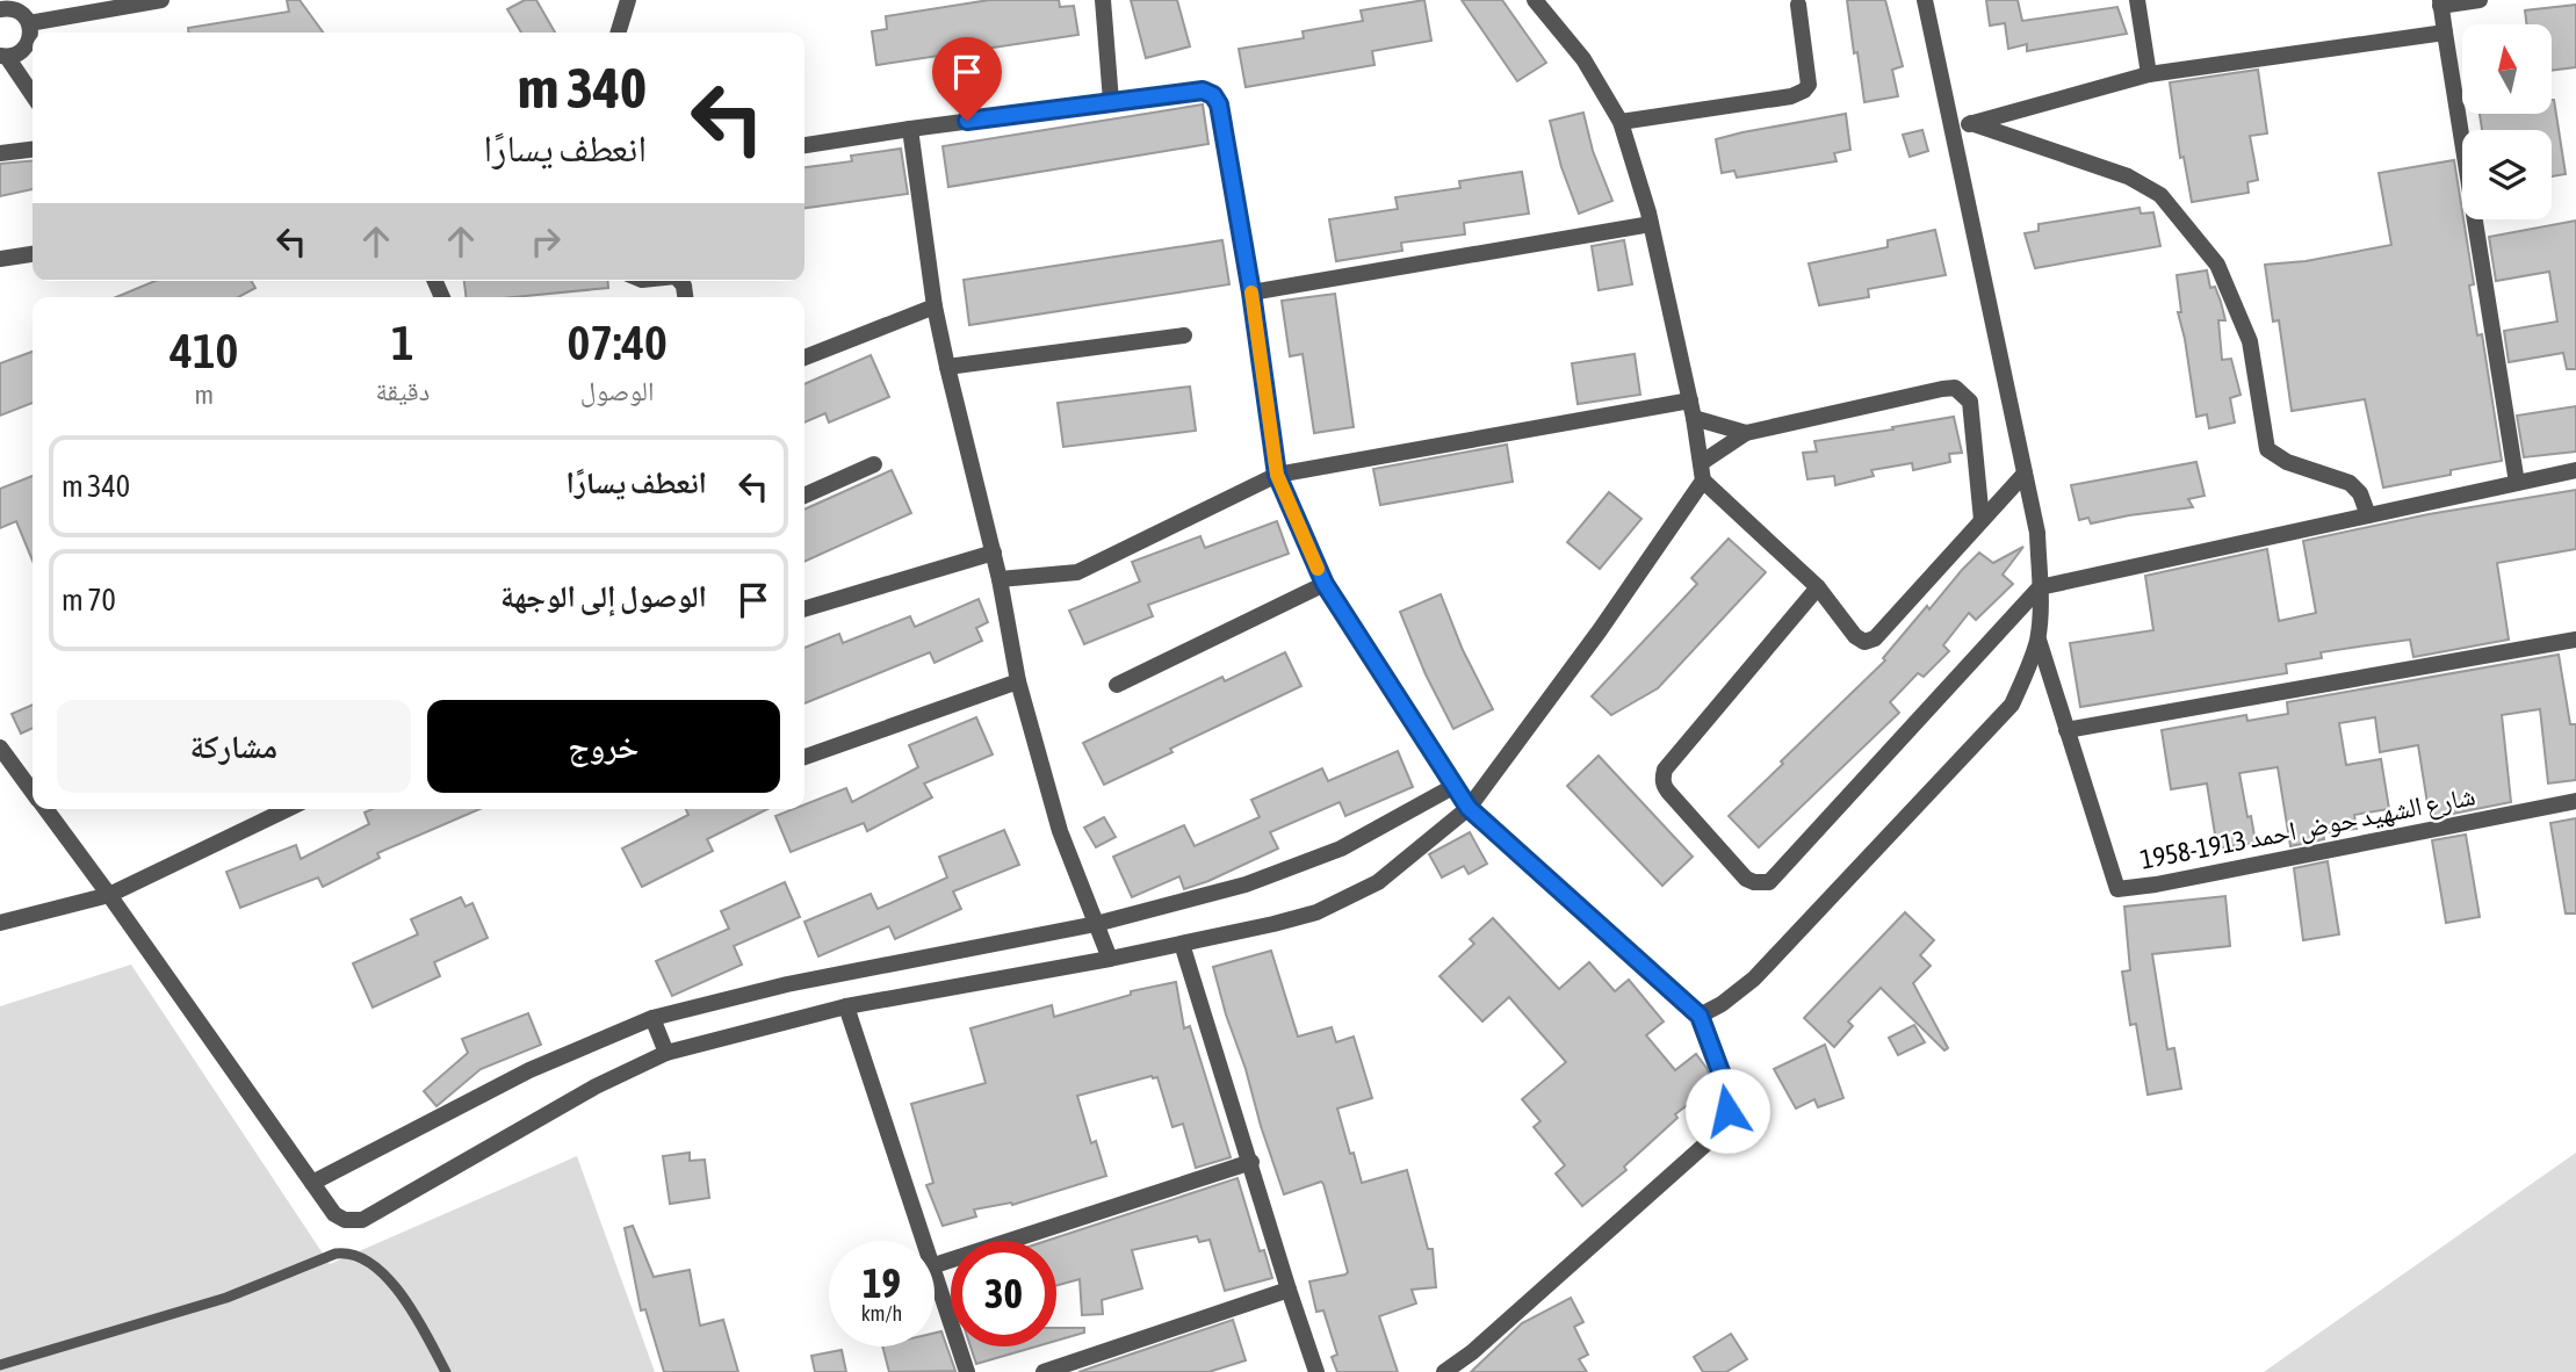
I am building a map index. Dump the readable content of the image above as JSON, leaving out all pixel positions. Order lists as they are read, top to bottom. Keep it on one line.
{"streets":{"street":["شارع الشهيد حوض احمد 1913-1958"]},"north":"top","page":{"turn":["340 m","انعطف يسارًا"],"eta":["07:40","الوصول","1","دقيقة","410","m"],"list":[{"name":"انعطف يسارًا","value":"340 m"},{"name":"الوصول إلى الوجهة","value":"70 m"}],"buttons":["خروج","مشاركة"],"speed":"19 km/h","limit":"30"}}
